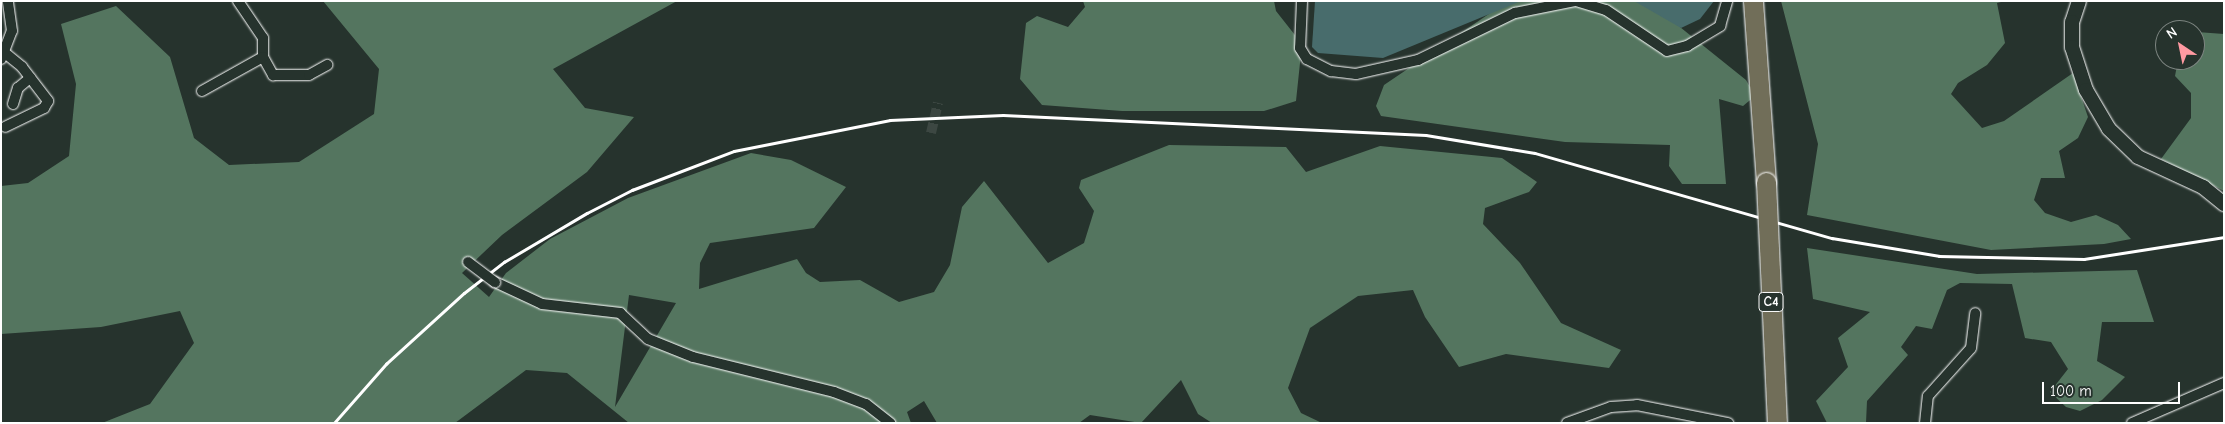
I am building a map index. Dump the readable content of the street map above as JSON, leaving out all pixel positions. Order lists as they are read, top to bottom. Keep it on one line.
{"streets":{"highway":["C4"]},"scale_bar":"100 m","north":"top left"}
